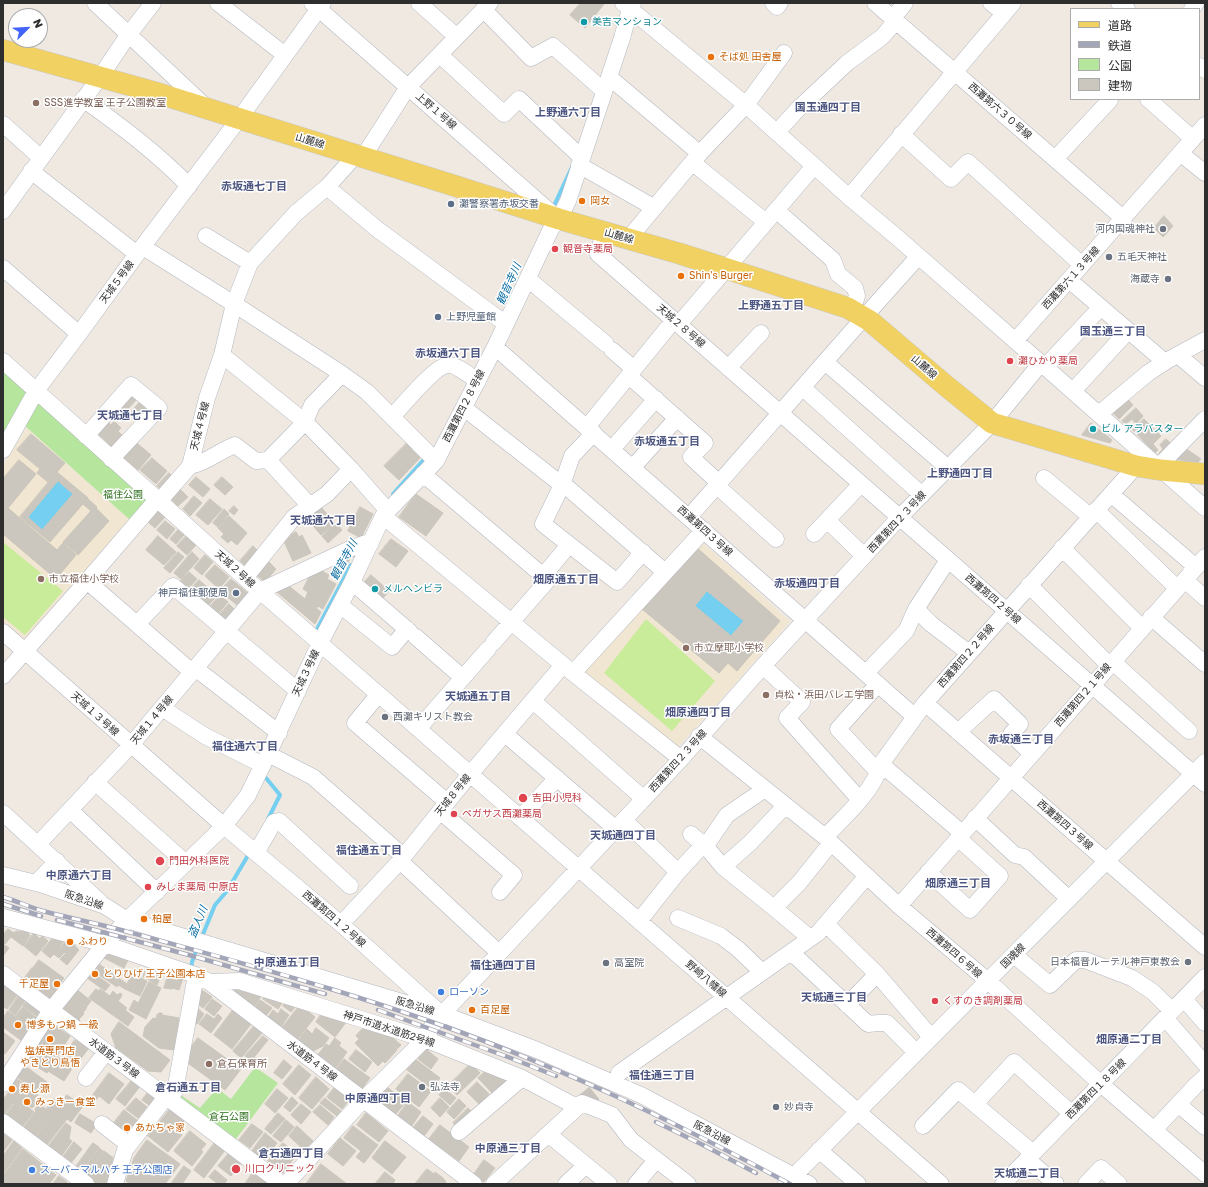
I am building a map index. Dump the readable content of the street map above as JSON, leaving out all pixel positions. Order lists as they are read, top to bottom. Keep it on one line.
{"streets":{"main road":["山麓線"],"street":["上野１号線","西灘第六３０号線","西灘第六１３号線","天城５号線","天城２８号線","西灘第四２８号線","天城４号線","西灘第四２３号線","西灘第四３号線","天城２号線","西灘第四２号線","西灘第四２２号線","天城３号線","西灘第四２１号線","天城１３号線","天城１４号線","天城８号線","阪急沿線","西灘第四１２号線","西灘第四６号線","国魂線","野崎八幡線","神戸市道水道筋2号線","水道筋３号線","水道筋４号線","西灘第四１８号線"]},"crossings":[["上野１号線","山麓線"],["上野１号線","天城５号線"],["上野１号線","西灘第四２８号線"],["上野１号線","天城４号線"],["西灘第六３０号線","西灘第六１３号線"],["山麓線","天城５号線"],["山麓線","天城２８号線"],["山麓線","西灘第四２８号線"],["山麓線","天城４号線"],["山麓線","西灘第四２３号線"],["山麓線","西灘第四２２号線"],["天城５号線","天城２号線"],["天城２８号線","西灘第四２号線"],["西灘第四２８号線","西灘第四３号線"],["西灘第四２８号線","天城３号線"],["天城４号線","天城２号線"],["天城４号線","天城１３号線"],["西灘第四２３号線","西灘第四３号線"],["西灘第四２３号線","西灘第四２号線"],["西灘第四２３号線","阪急沿線"],["西灘第四２３号線","西灘第四１２号線"],["西灘第四２３号線","西灘第四６号線"],["西灘第四２３号線","野崎八幡線"],["西灘第四２３号線","神戸市道水道筋2号線"],["西灘第四２３号線","水道筋４号線"],["西灘第四３号線","西灘第四２２号線"],["西灘第四３号線","西灘第四２１号線"],["西灘第四３号線","天城８号線"],["西灘第四３号線","国魂線"],["天城２号線","天城３号線"],["天城２号線","天城１４号線"],["天城２号線","天城８号線"],["天城２号線","野崎八幡線"],["西灘第四２号線","西灘第四２２号線"],["西灘第四２号線","西灘第四２１号線"],["西灘第四２号線","国魂線"],["西灘第四２２号線","西灘第四６号線"],["天城３号線","天城１３号線"],["天城３号線","阪急沿線"],["天城３号線","西灘第四１２号線"],["天城３号線","神戸市道水道筋2号線"],["天城３号線","水道筋３号線"],["西灘第四２１号線","西灘第四６号線"],["天城１３号線","天城１４号線"],["天城１３号線","西灘第四１２号線"],["天城８号線","西灘第四１２号線"],["天城８号線","野崎八幡線"],["阪急沿線","西灘第四１２号線"],["阪急沿線","国魂線"],["西灘第四６号線","国魂線"],["西灘第四６号線","西灘第四１８号線"],["国魂線","野崎八幡線"],["神戸市道水道筋2号線","水道筋４号線"]],"districts":["国玉通四丁目","上野通六丁目","赤坂通七丁目","上野通五丁目","国玉通三丁目","赤坂通六丁目","天城通七丁目","赤坂通五丁目","上野通四丁目","天城通六丁目","畑原通五丁目","赤坂通四丁目","天城通五丁目","畑原通四丁目","赤坂通三丁目","福住通六丁目","天城通四丁目","福住通五丁目","中原通六丁目","畑原通三丁目","中原通五丁目","福住通四丁目","天城通三丁目","畑原通二丁目","福住通三丁目","倉石通五丁目","中原通四丁目","中原通三丁目","倉石通四丁目","天城通二丁目"],"water":["観音寺川","盗人川"],"parks":["福住公園","倉石公園"],"places":["美吉マンション","そば処 田舎屋","SSS進学教室 王子公園教室","岡女","灘警察署赤坂交番","河内国魂神社","観音寺薬局","五毛天神社","Shin's Burger","海蔵寺","上野児童館","灘ひかり薬局","ビル アラバスター","市立福住小学校","メルヘンビラ","神戸福住郵便局","市立摩耶小学校","貞松・浜田バレエ学園","西灘キリスト教会","吉田小児科","ペガサス西灘薬局","門田外科医院","みしま薬局 中原店","柏屋","ふわり","日本福音ルーテル神戸東教会","高室院","とりひげ 王子公園本店","千疋屋","ローソン","くすのき調剤薬局","百足屋","博多もつ鍋 一級","塩焼専門店 やきとり鳥悟","倉石保育所","弘法寺","寿し源","みっきー食堂","妙貞寺","あかちゃ家","川口クリニック","スーパーマルハチ 王子公園店"],"legend":["道路","鉄道","公園","建物"],"north":"top right"}
